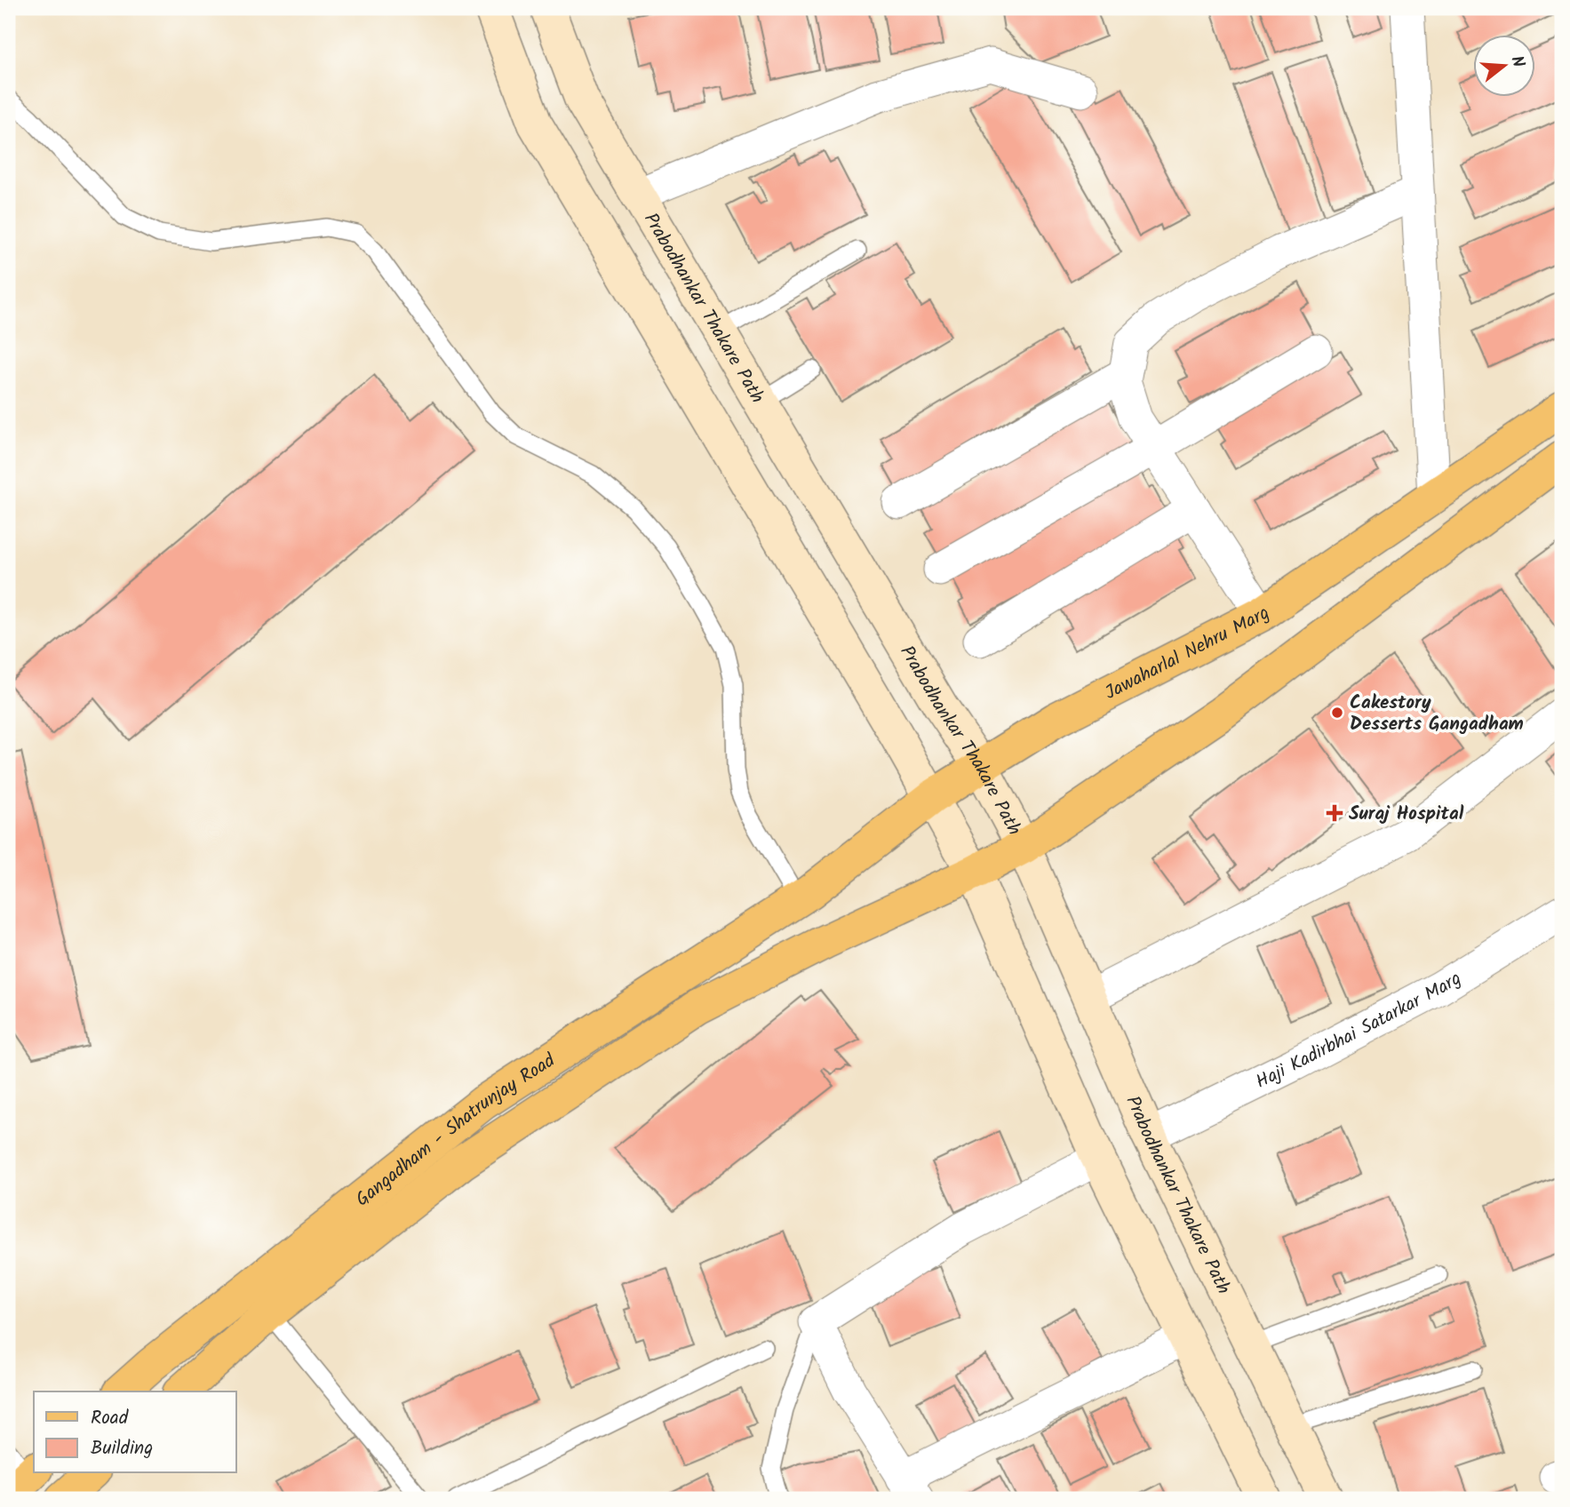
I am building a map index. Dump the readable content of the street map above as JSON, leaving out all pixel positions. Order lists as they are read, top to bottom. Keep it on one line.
{"streets":{"main road":["Prabodhankar Thakare Path","Jawaharlal Nehru Marg","Gangadham - Shatrunjay Road"],"street":["Haji Kadirbhai Satarkar Marg"]},"crossings":[["Prabodhankar Thakare Path","Jawaharlal Nehru Marg"],["Prabodhankar Thakare Path","Haji Kadirbhai Satarkar Marg"],["Jawaharlal Nehru Marg","Gangadham - Shatrunjay Road"]],"places":{"other":["Cakestory Desserts Gangadham"],"health":["Suraj Hospital"]},"legend":["Road","Building"],"north":"right"}
